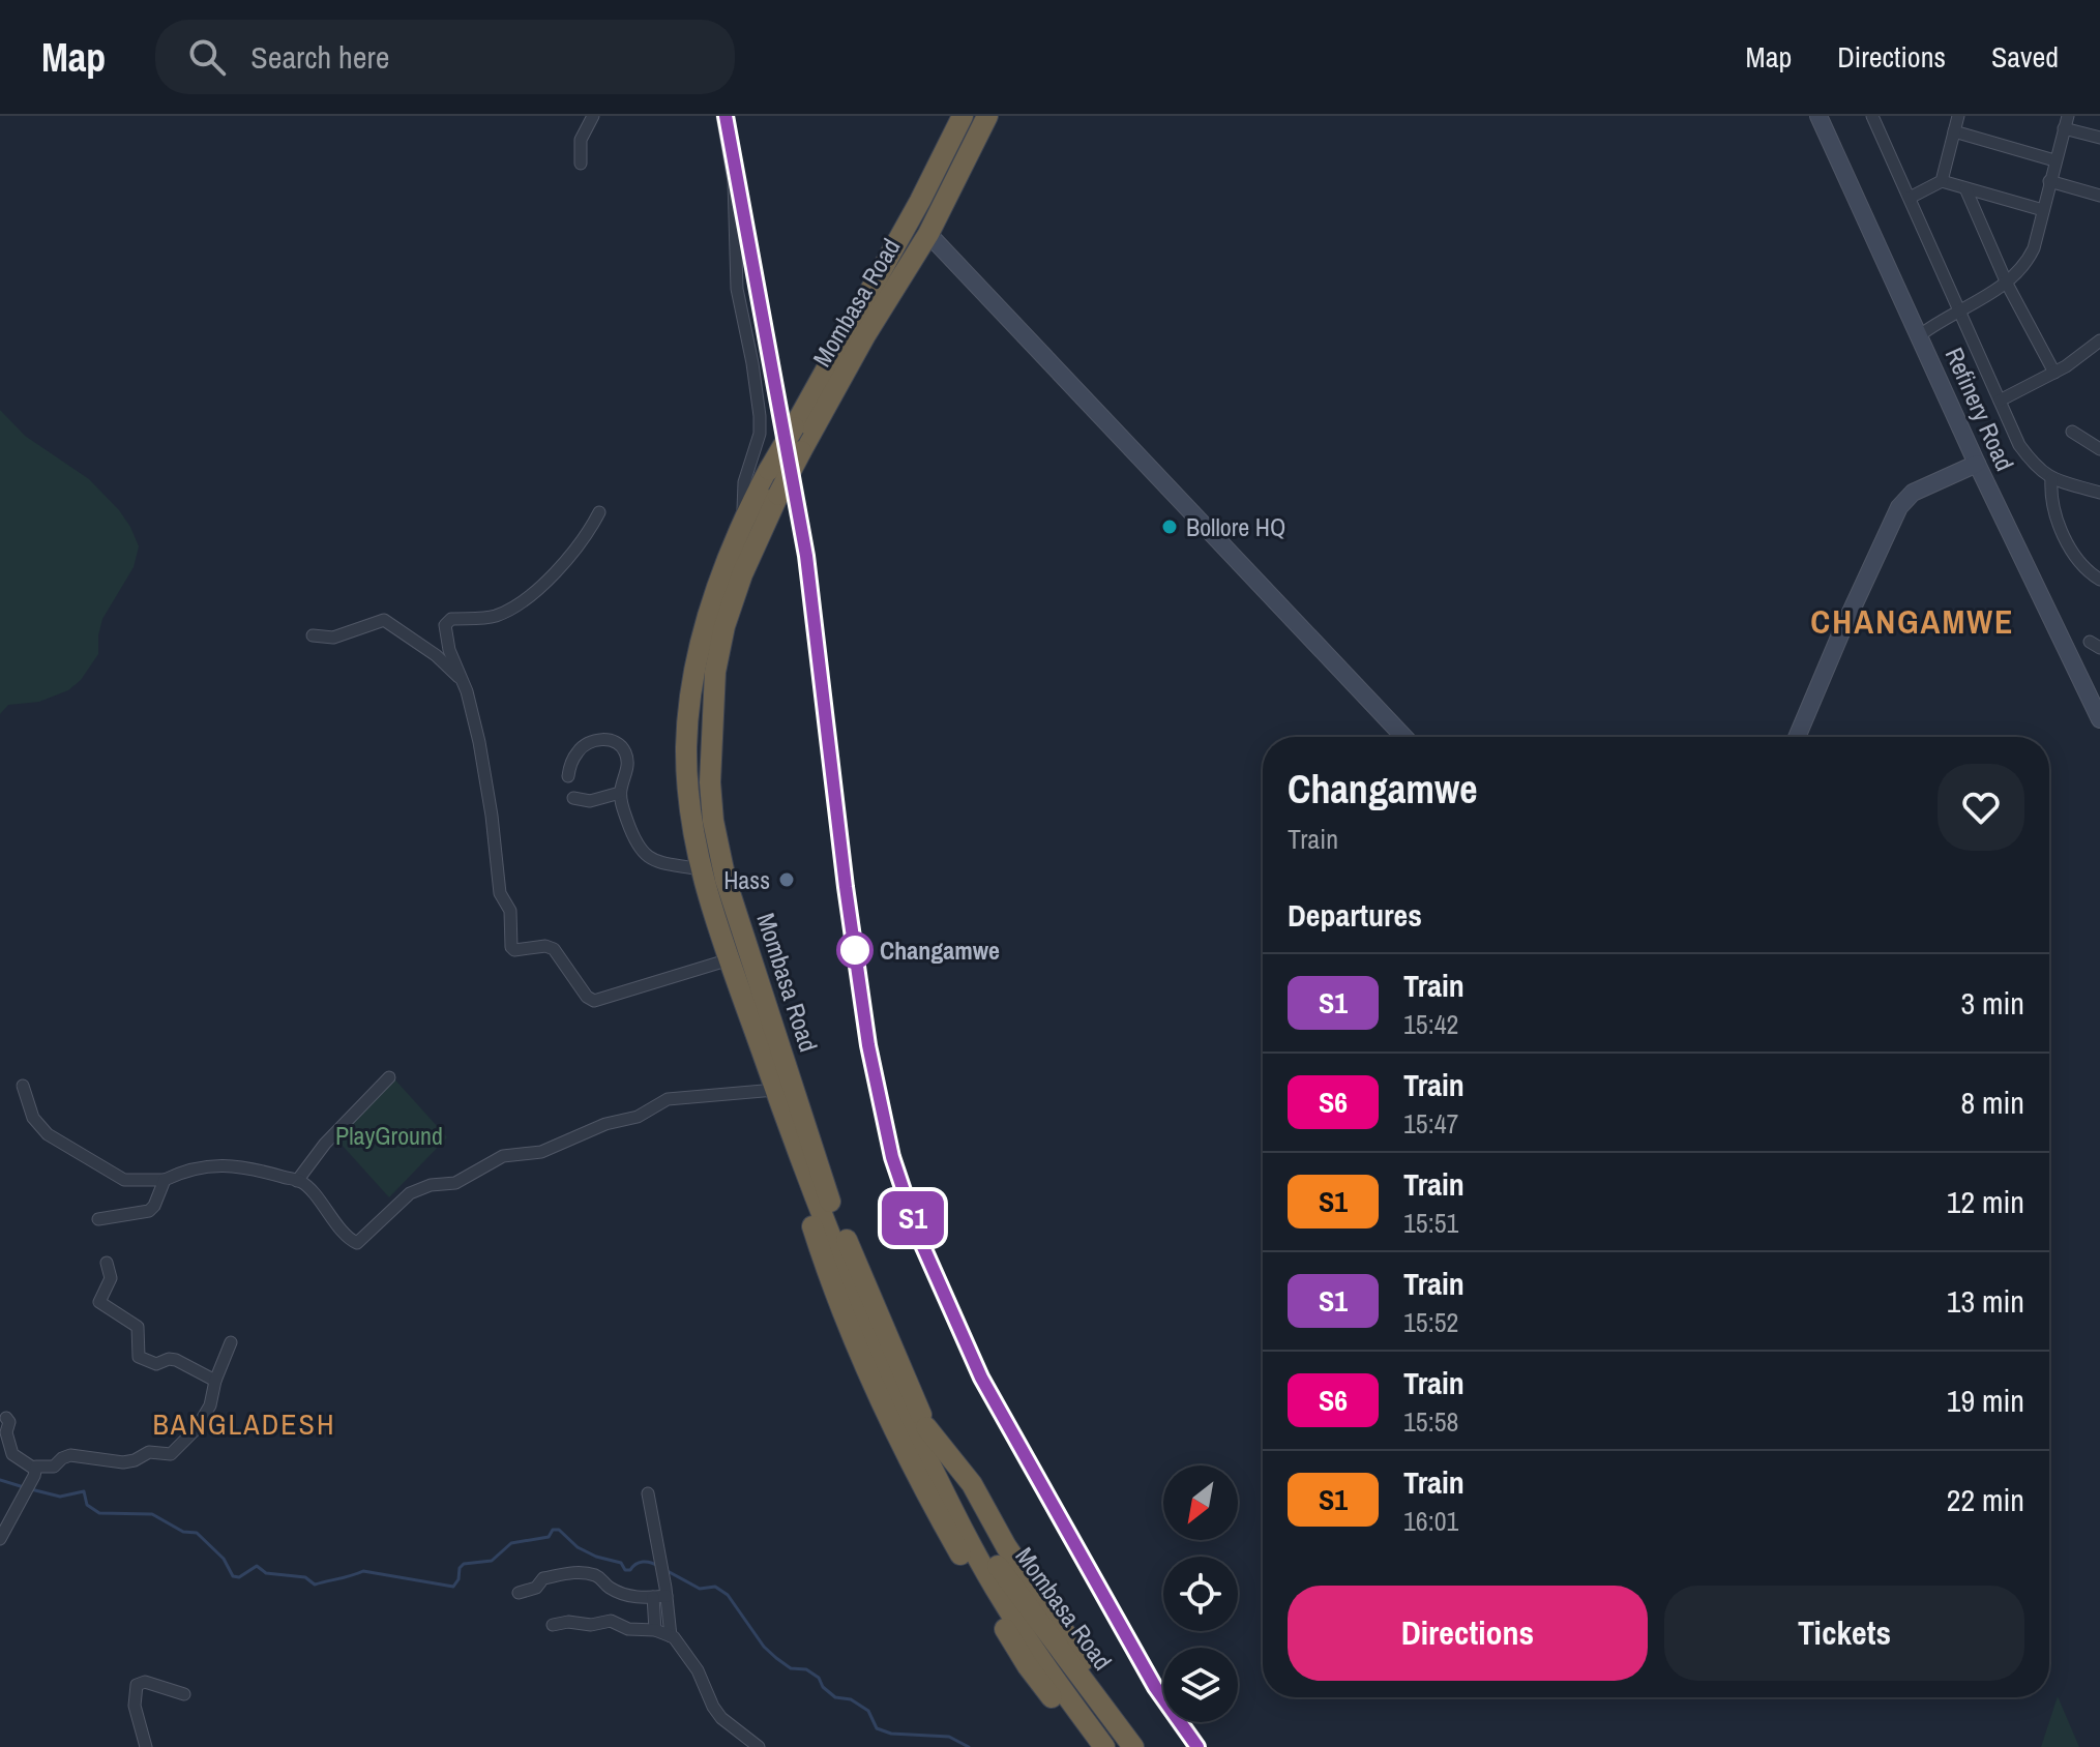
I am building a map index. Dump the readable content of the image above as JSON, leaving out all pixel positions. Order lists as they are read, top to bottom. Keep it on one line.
{"streets":{"highway":["Mombasa Road"],"street":["Refinery Road"]},"districts":["CHANGAMWE","BANGLADESH"],"parks":["PlayGround"],"places":["Bollore HQ","Hass","Changamwe"],"north":"bottom left","page":{"header":"Map","search":"Search here","nav":["Map","Directions","Saved"],"on_map":"S1","heading":[["Changamwe","Train"],"Departures"],"list":[{"mark":"S1","name":"Train","note":"15:42","value":"3 min"},{"mark":"S6","name":"Train","note":"15:47","value":"8 min"},{"mark":"S1","name":"Train","note":"15:51","value":"12 min"},{"mark":"S1","name":"Train","note":"15:52","value":"13 min"},{"mark":"S6","name":"Train","note":"15:58","value":"19 min"},{"mark":"S1","name":"Train","note":"16:01","value":"22 min"}],"buttons":["Directions","Tickets"]}}
